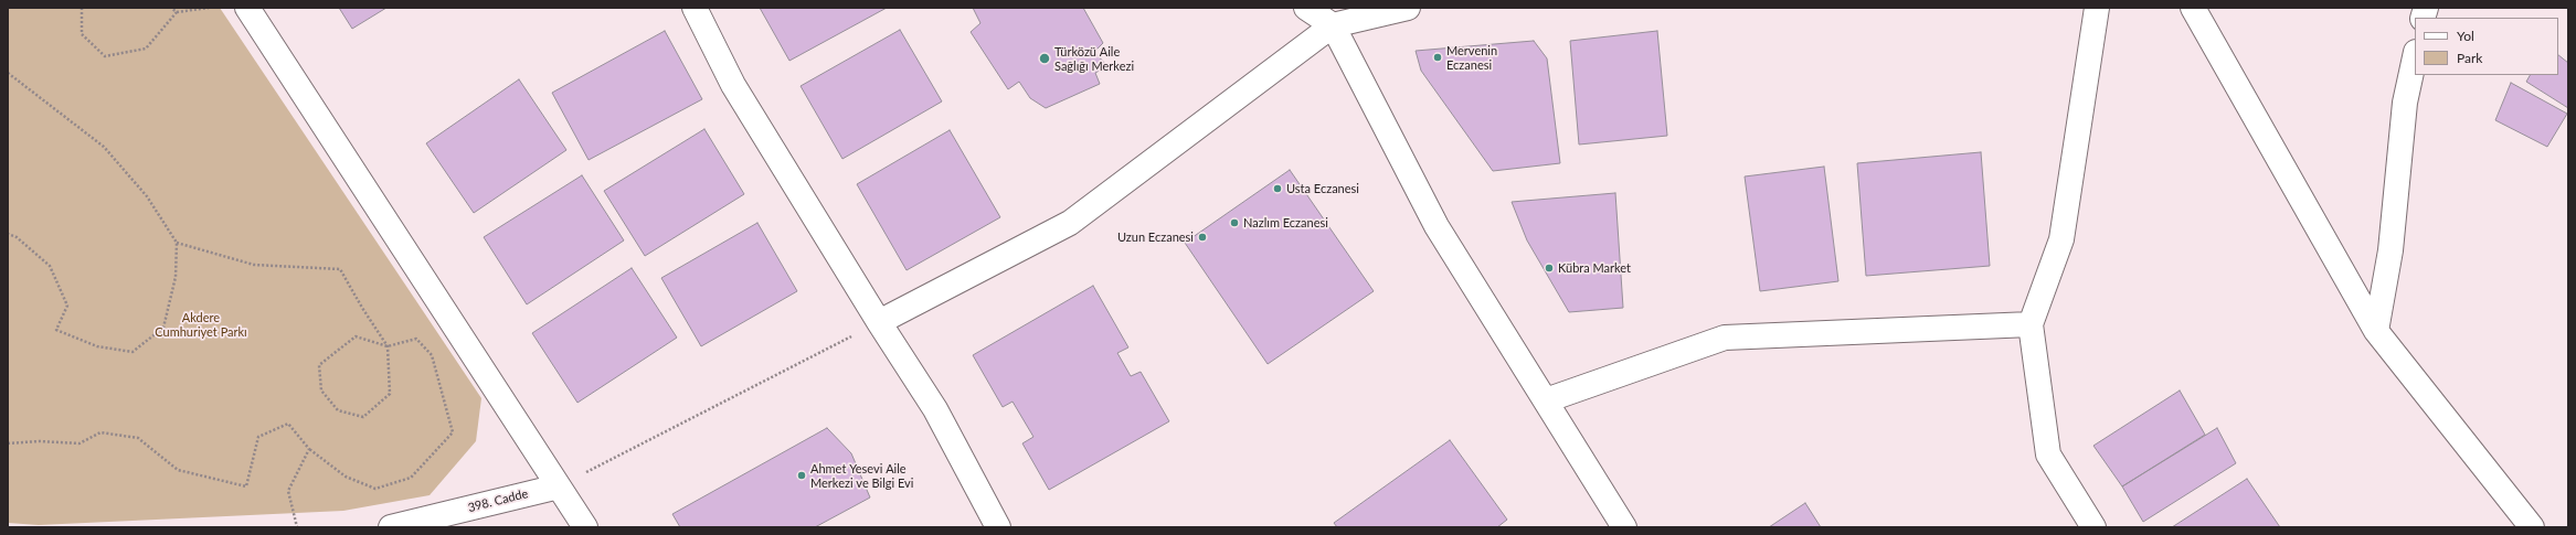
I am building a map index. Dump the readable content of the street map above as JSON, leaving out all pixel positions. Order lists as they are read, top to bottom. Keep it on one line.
{"streets":{"street":["398. Cadde"]},"parks":["Akdere Cumhuriyet Parkı"],"places":["Mervenin Eczanesi","Türközü Aile Sağlığı Merkezi","Usta Eczanesi","Nazlım Eczanesi","Uzun Eczanesi","Kübra Market","Ahmet Yesevi Aile Merkezi ve Bilgi Evi"],"legend":["Yol","Park"]}
